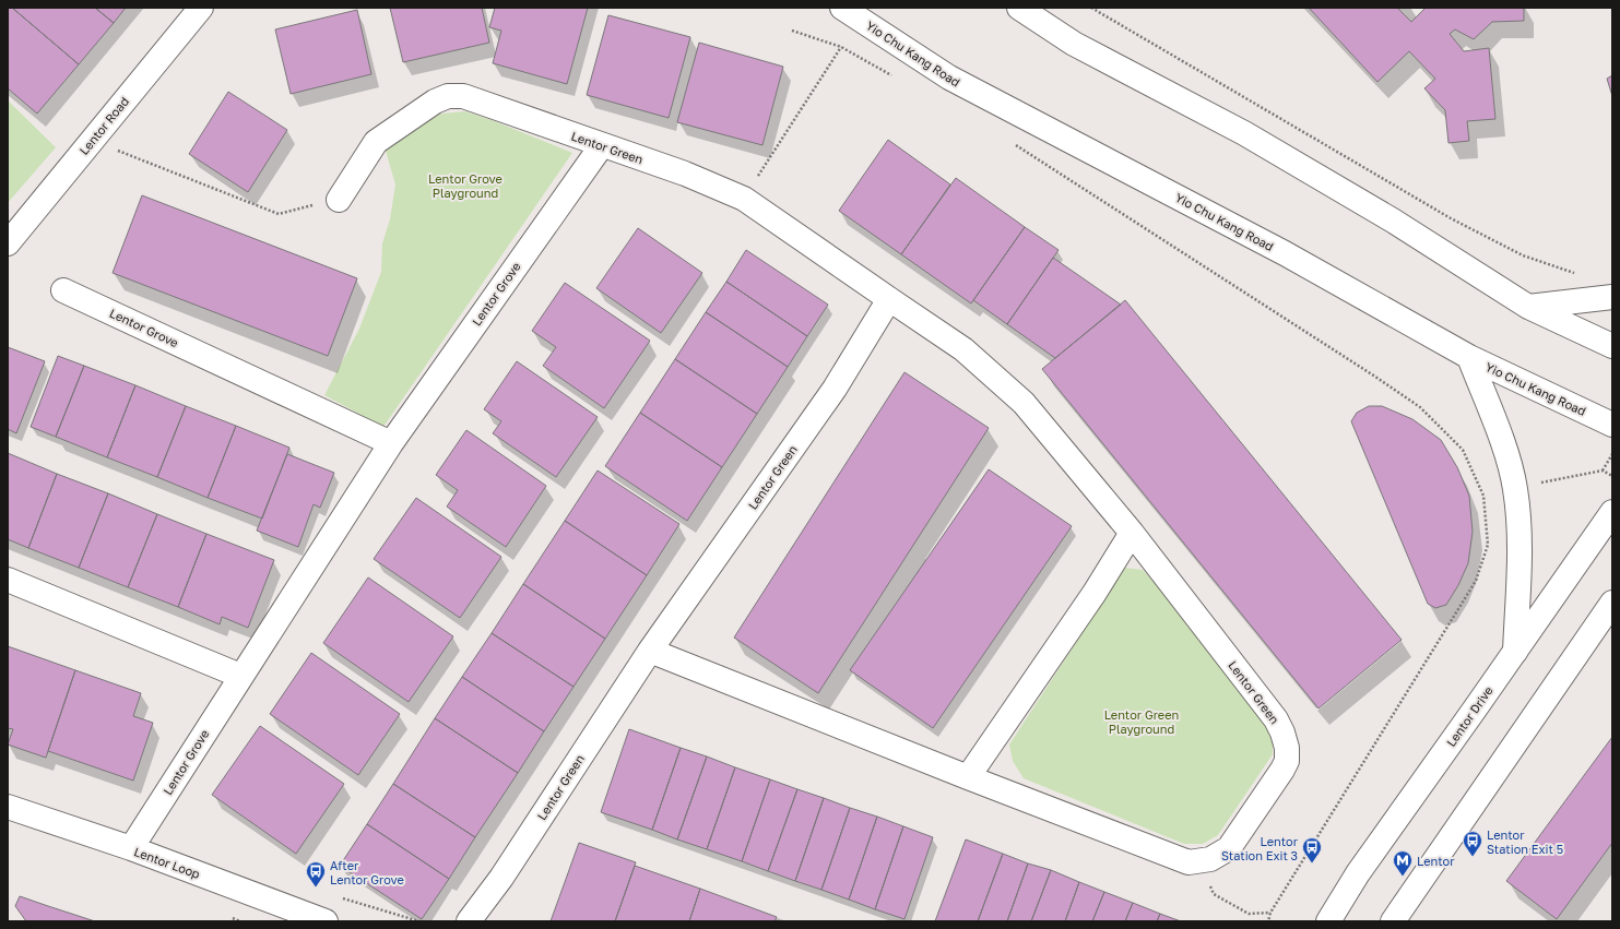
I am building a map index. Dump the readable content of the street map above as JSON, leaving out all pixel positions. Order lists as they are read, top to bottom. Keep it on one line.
{"streets":{"street":["Yio Chu Kang Road","Lentor Road","Lentor Green","Lentor Grove","Lentor Drive","Lentor Loop"]},"crossings":[["Lentor Green","Lentor Grove"],["Lentor Grove","Lentor Loop"]],"parks":["Lentor Grove Playground","Lentor Green Playground"],"places":{"bus stop":["Lentor Station Exit 5","Lentor Station Exit 3","After Lentor Grove"],"metro station":["Lentor"]}}
